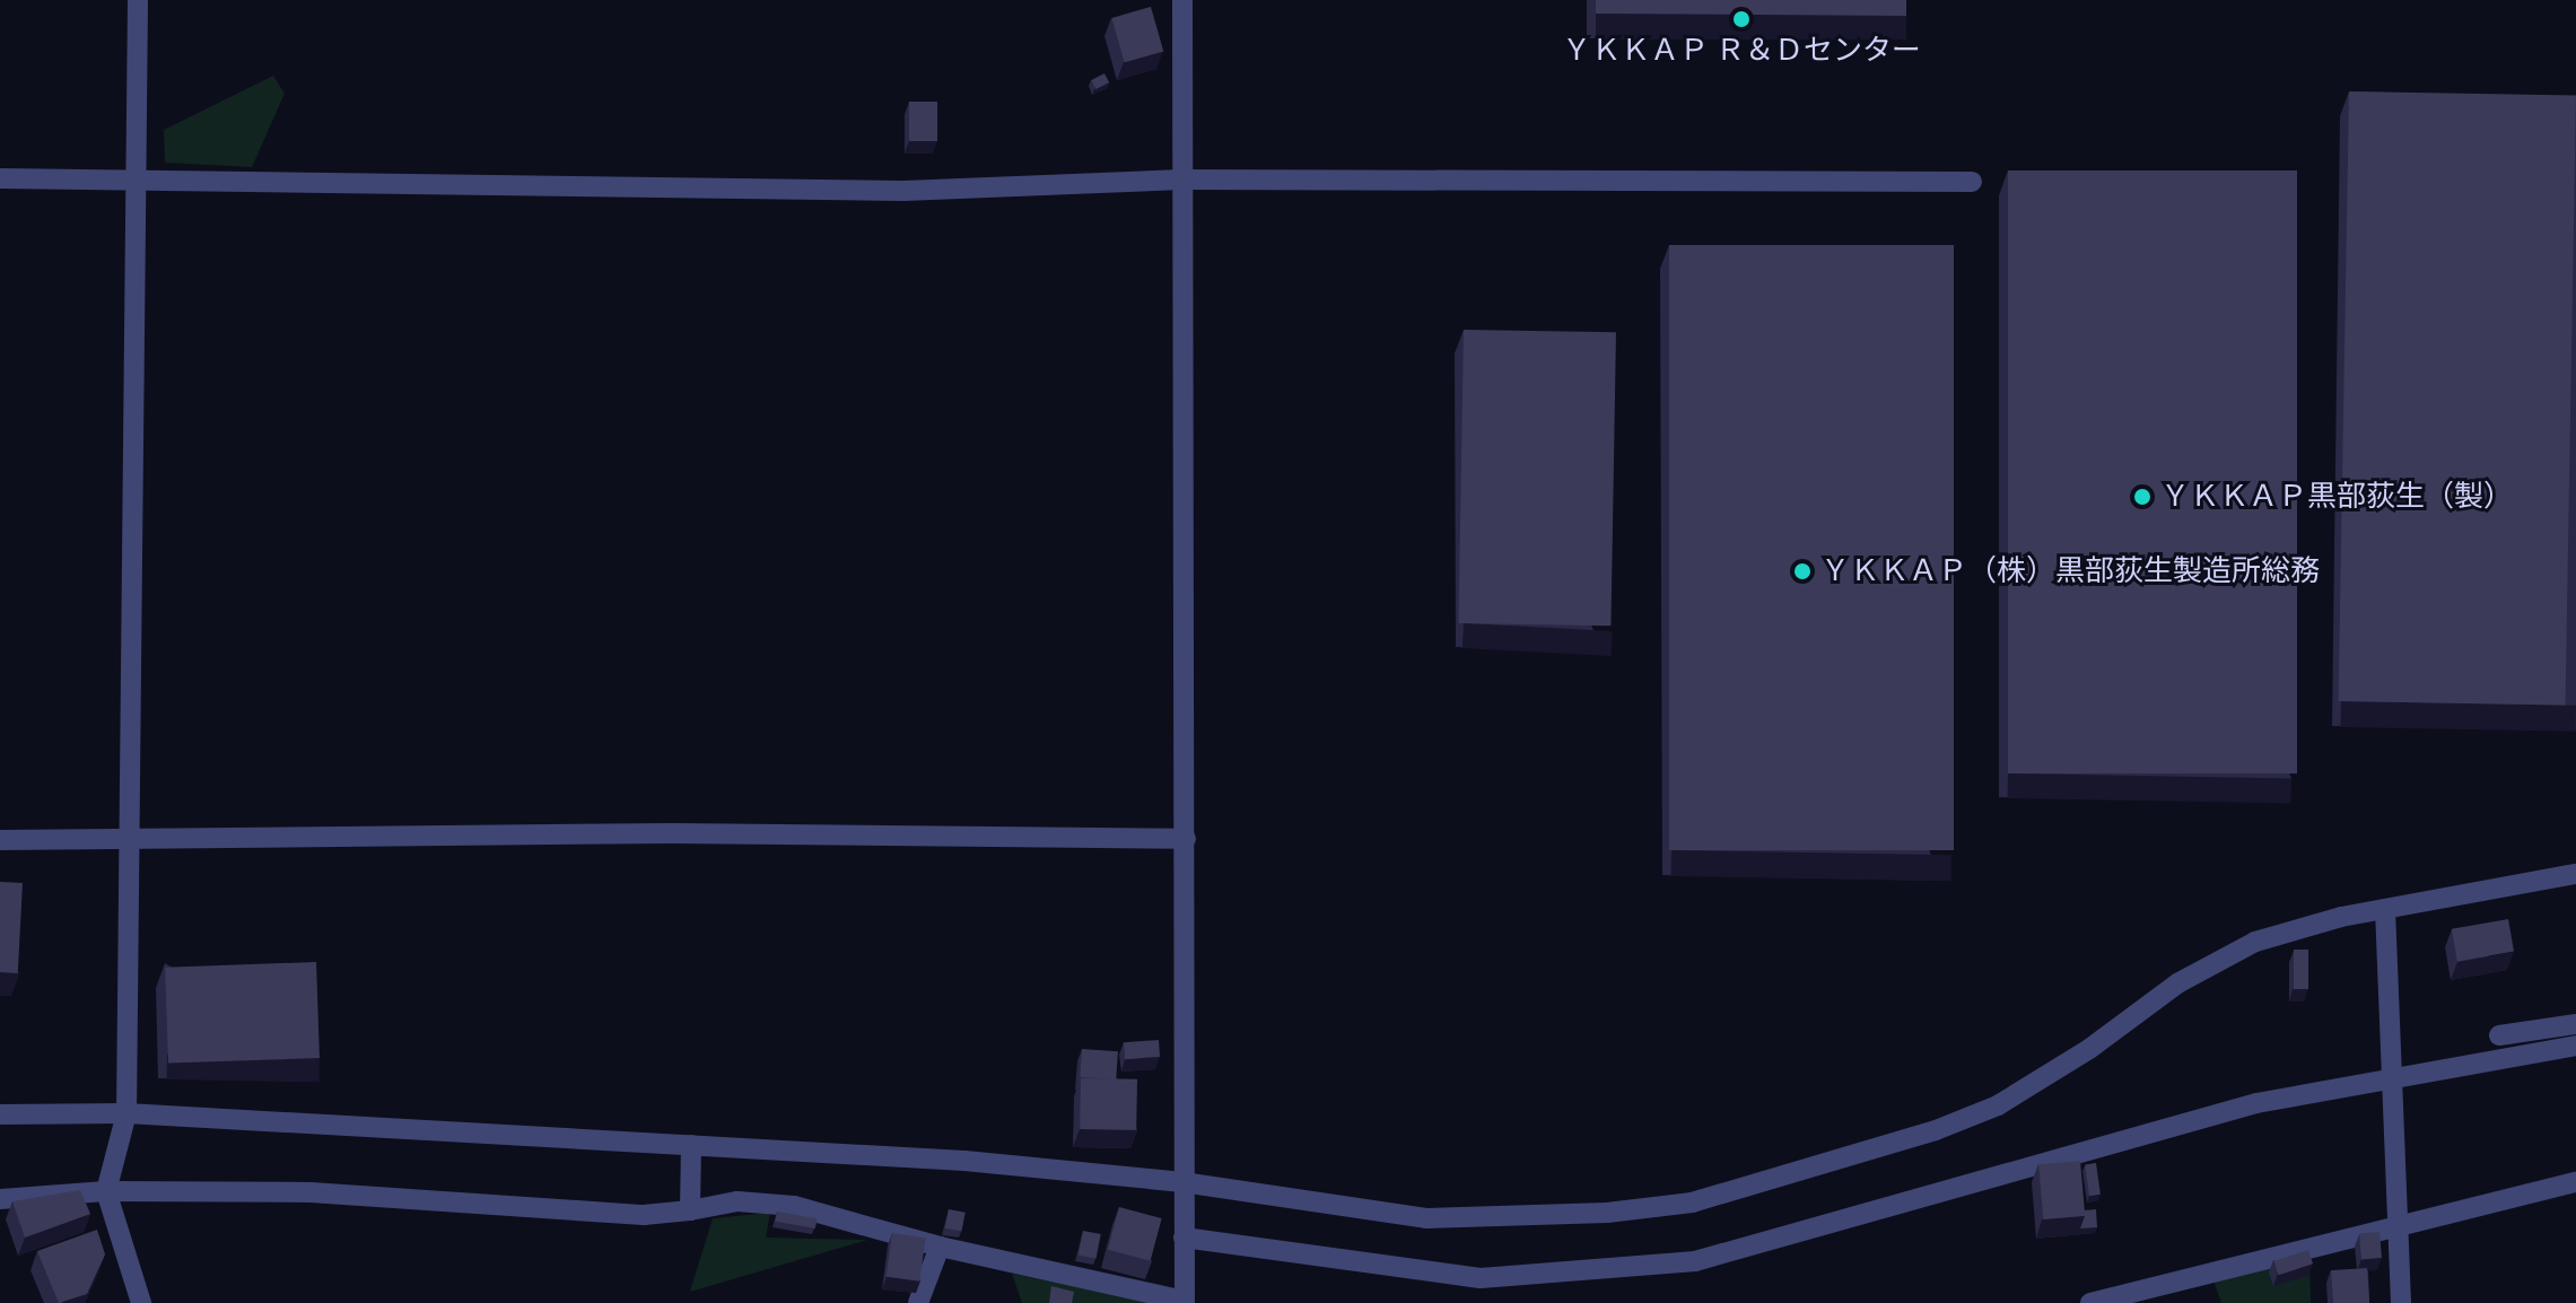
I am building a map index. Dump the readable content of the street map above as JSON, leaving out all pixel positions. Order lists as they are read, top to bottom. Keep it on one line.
{"places":["ＹＫＫＡＰ Ｒ＆Ｄセンター","ＹＫＫＡＰ黒部荻生（製）","ＹＫＫＡＰ（株）黒部荻生製造所総務"]}
